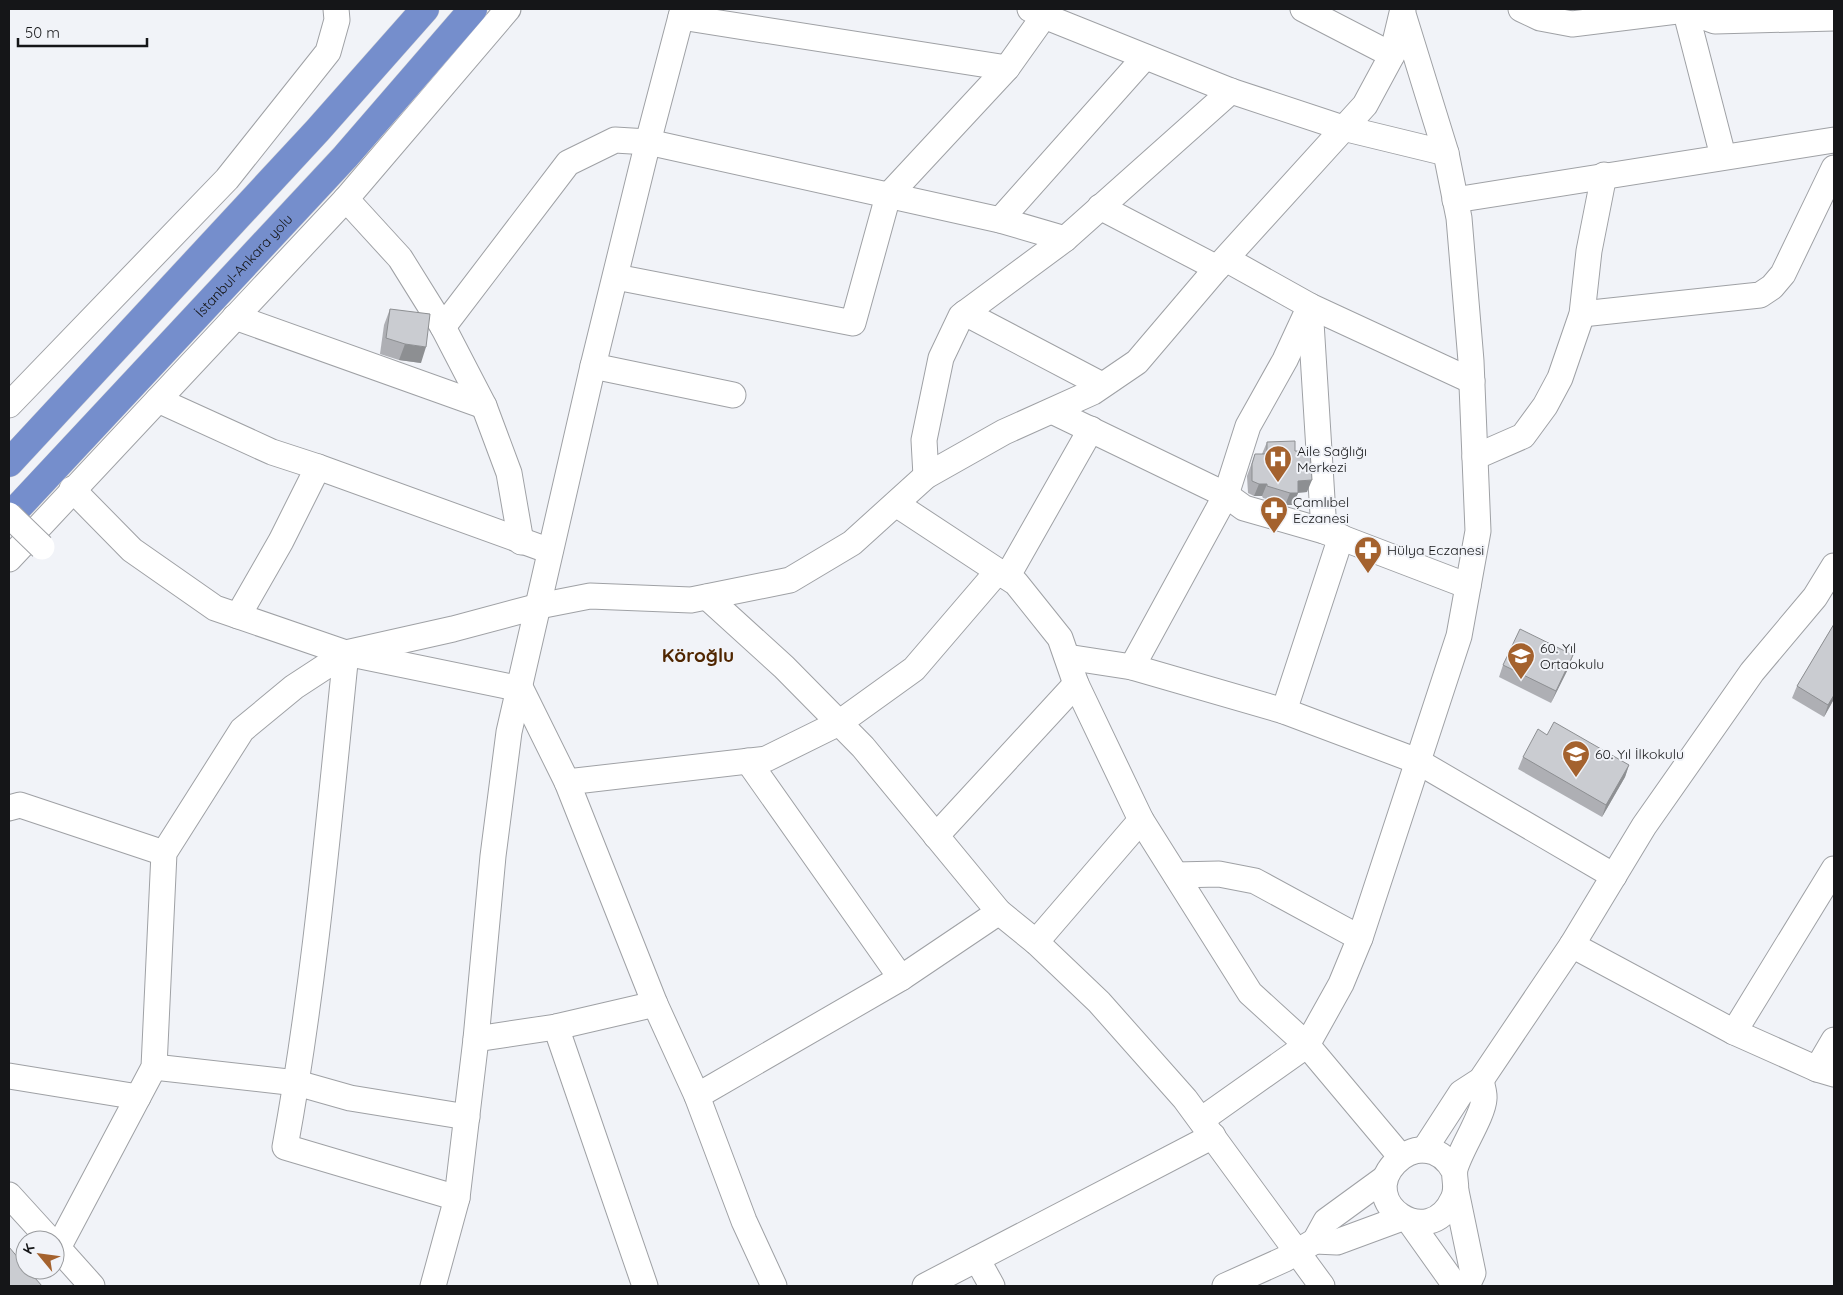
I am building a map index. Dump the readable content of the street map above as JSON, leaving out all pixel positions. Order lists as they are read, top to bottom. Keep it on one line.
{"streets":{"highway":["İstanbul-Ankara yolu"]},"districts":["Köroğlu"],"places":{"hospital":["Aile Sağlığı Merkezi"],"pharmacy":["Çamlıbel Eczanesi","Hülya Eczanesi"],"school or university":["60. Yıl Ortaokulu","60. Yıl İlkokulu"]},"scale_bar":"50 m","north":"top left"}
